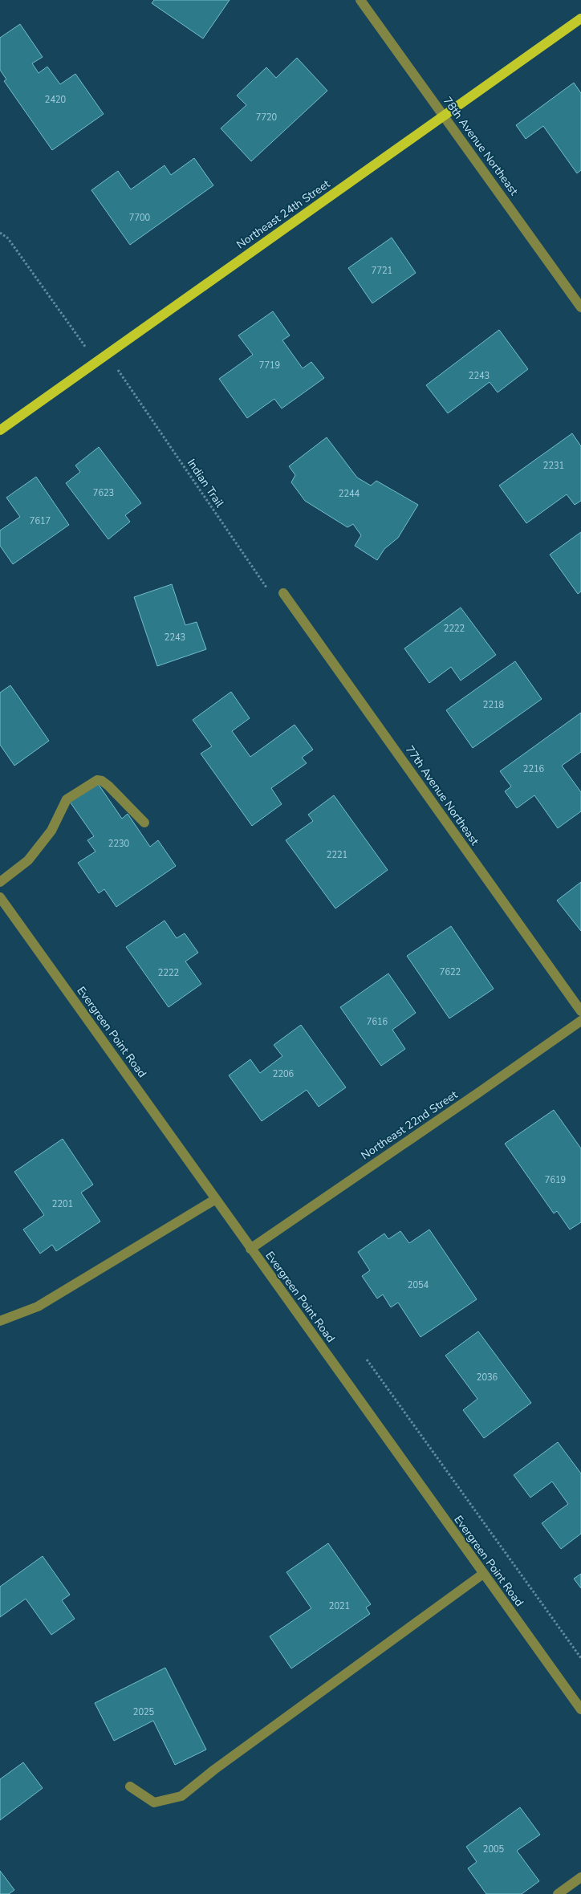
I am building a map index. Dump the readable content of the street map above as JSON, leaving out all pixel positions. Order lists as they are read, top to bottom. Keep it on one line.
{"streets":{"main road":["Northeast 24th Street"],"street":["78th Avenue Northeast","77th Avenue Northeast","Evergreen Point Road","Northeast 22nd Street"],"path":["Indian Trail"]},"crossings":[["78th Avenue Northeast","Northeast 24th Street"],["Indian Trail","77th Avenue Northeast"],["Evergreen Point Road","Northeast 22nd Street"]],"house_numbers":["2420","7720","7700","7721","7719","2243","2231","7623","2244","7617","2222","2243","2218","2216","2230","2221","7622","2222","7616","2206","7619","2201","2054","2036","2021","2025","2005"]}
